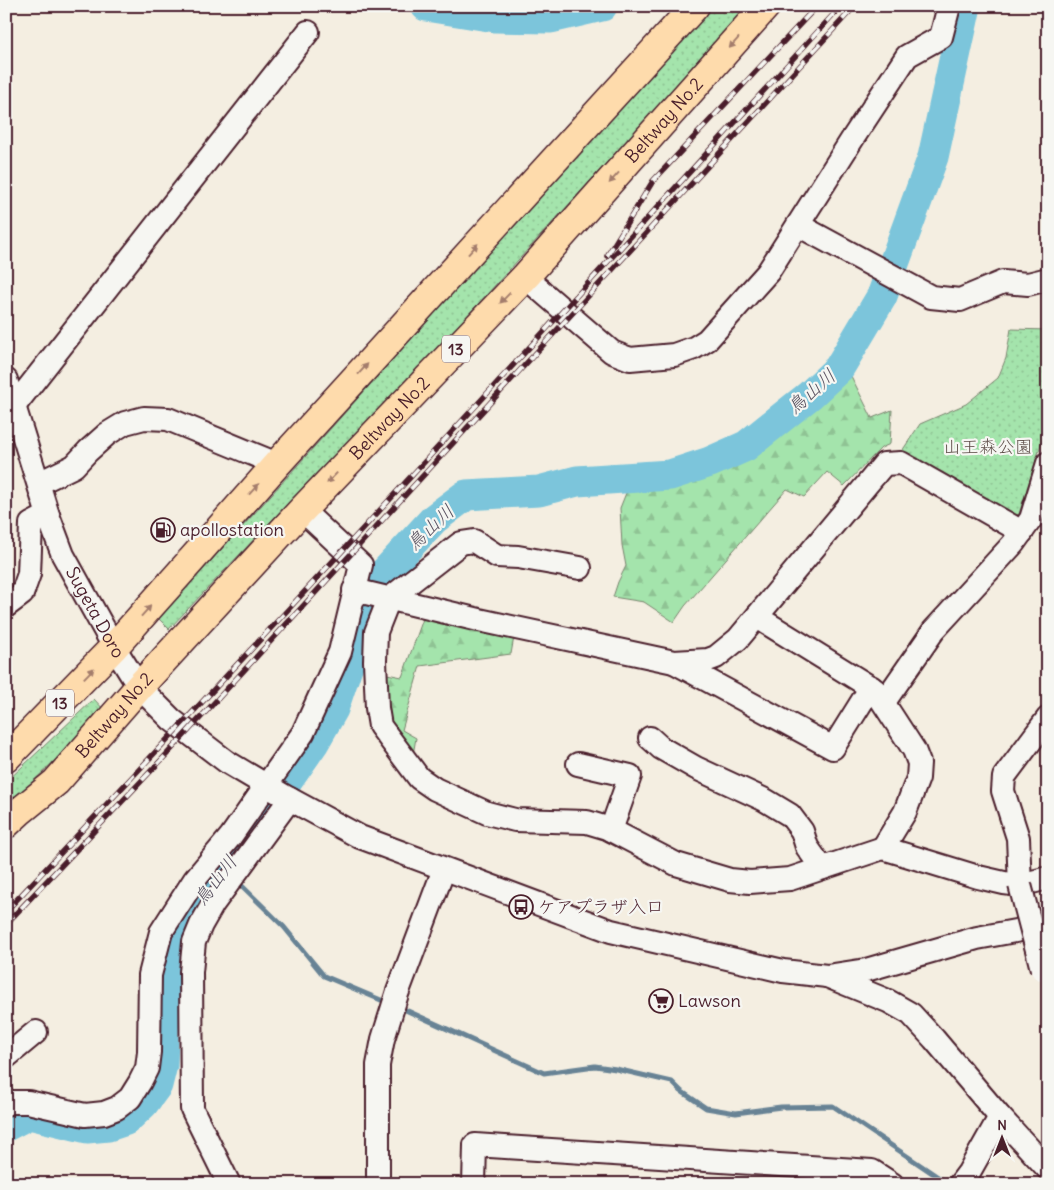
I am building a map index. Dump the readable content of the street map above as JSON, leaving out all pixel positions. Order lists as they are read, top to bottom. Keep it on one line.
{"streets":{"main road":["Beltway No.2","13"],"street":["Sugeta Doro"]},"crossings":[["Beltway No.2","13"],["Beltway No.2","Sugeta Doro"],["13","Sugeta Doro"]],"water":["鳥山川"],"parks":["山王森公園"],"places":{"fuel station":["apollostation"],"bus stop":["ケアプラザ入口"],"supermarket":["Lawson"]},"north":"top"}
